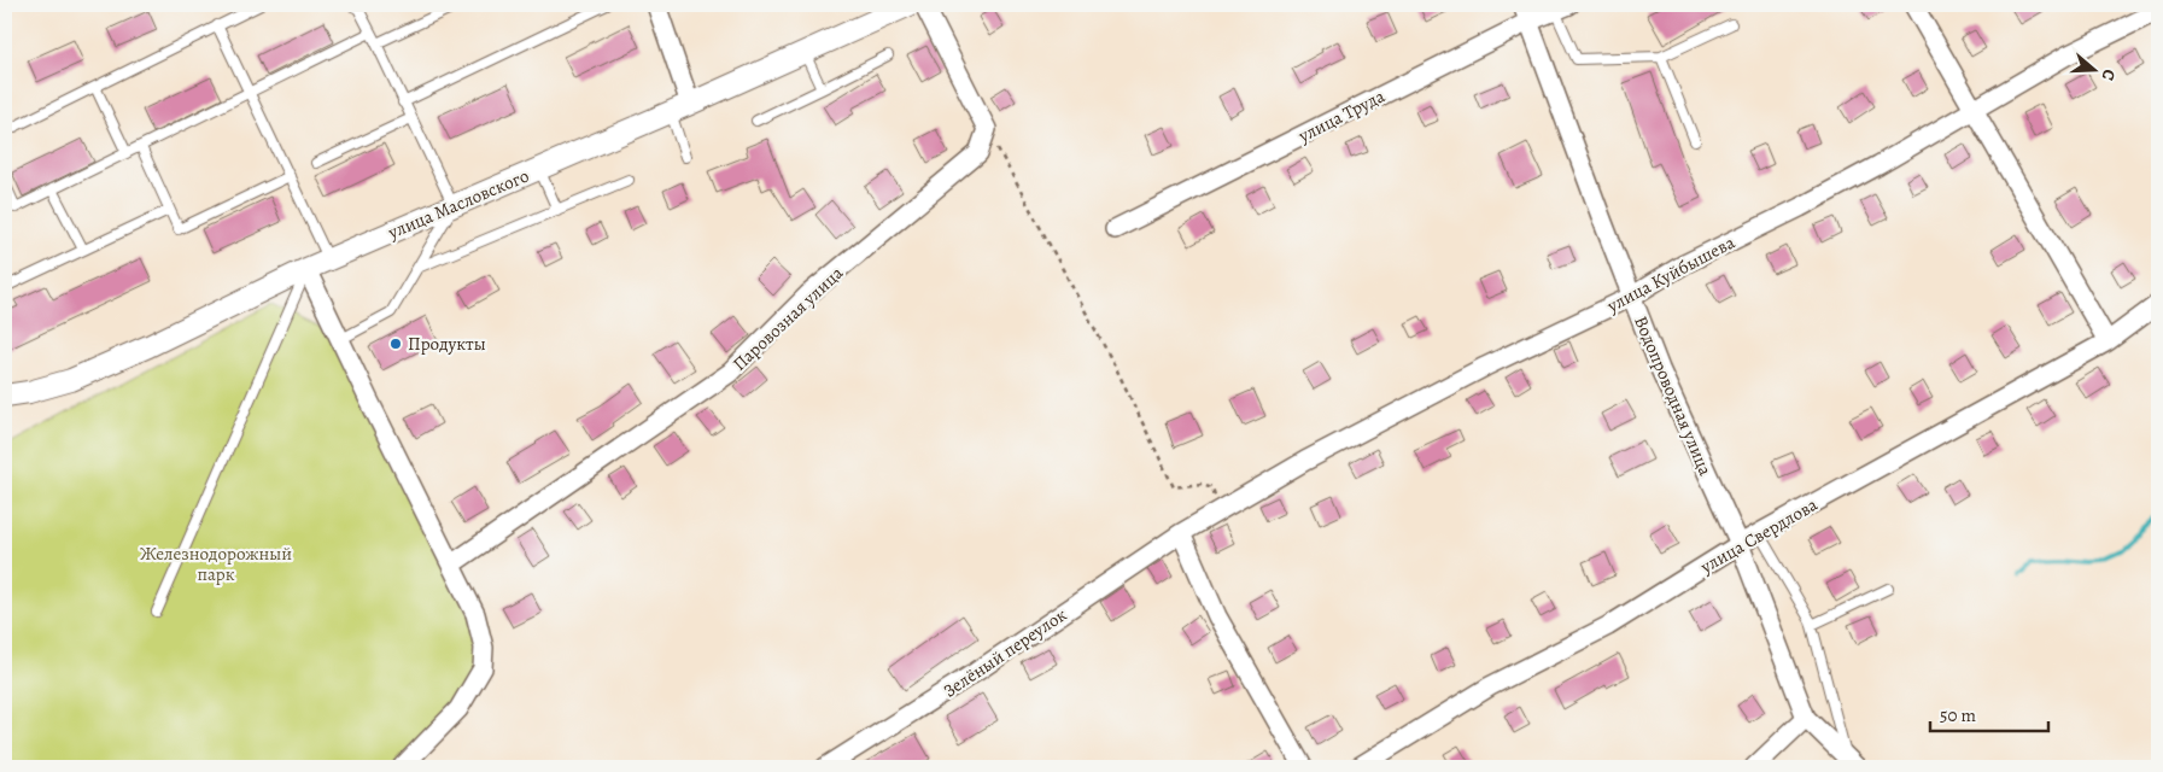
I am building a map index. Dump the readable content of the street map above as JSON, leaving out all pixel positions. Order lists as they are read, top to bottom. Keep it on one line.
{"streets":{"street":["улица Труда","улица Масловского","улица Куйбышева","Паровозная улица","Водопроводная улица","улица Свердлова","Зелёный переулок"]},"crossings":[["улица Труда","Водопроводная улица"],["улица Куйбышева","Водопроводная улица"],["улица Куйбышева","Зелёный переулок"],["Водопроводная улица","улица Свердлова"]],"parks":["Железнодорожный парк"],"places":["Продукты"],"scale_bar":"50 m","north":"right"}
